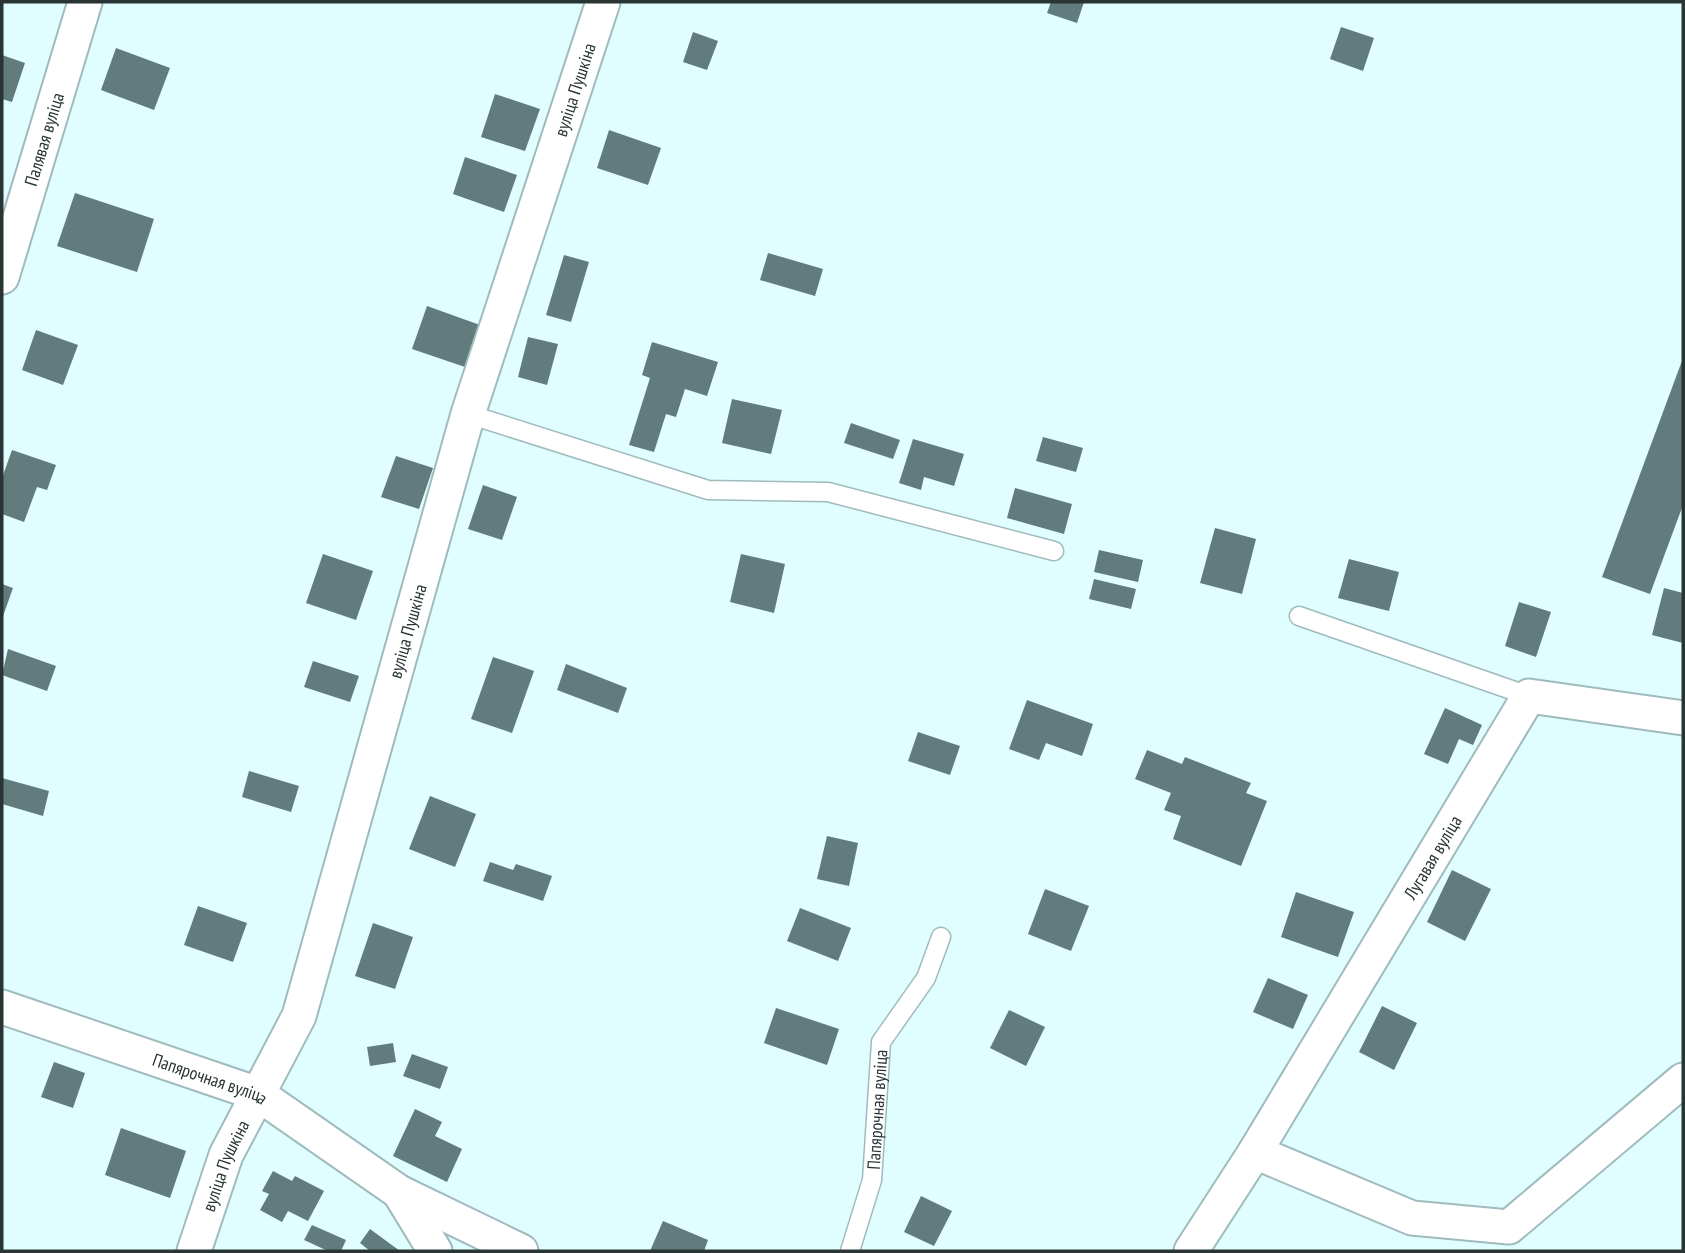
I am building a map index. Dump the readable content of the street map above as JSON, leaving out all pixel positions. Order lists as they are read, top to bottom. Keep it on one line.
{"streets":{"street":["вуліца Пушкіна","Палявая вуліца","Лугавая вуліца","Папярочная вуліца"]},"crossings":[["вуліца Пушкіна","Папярочная вуліца"]]}
